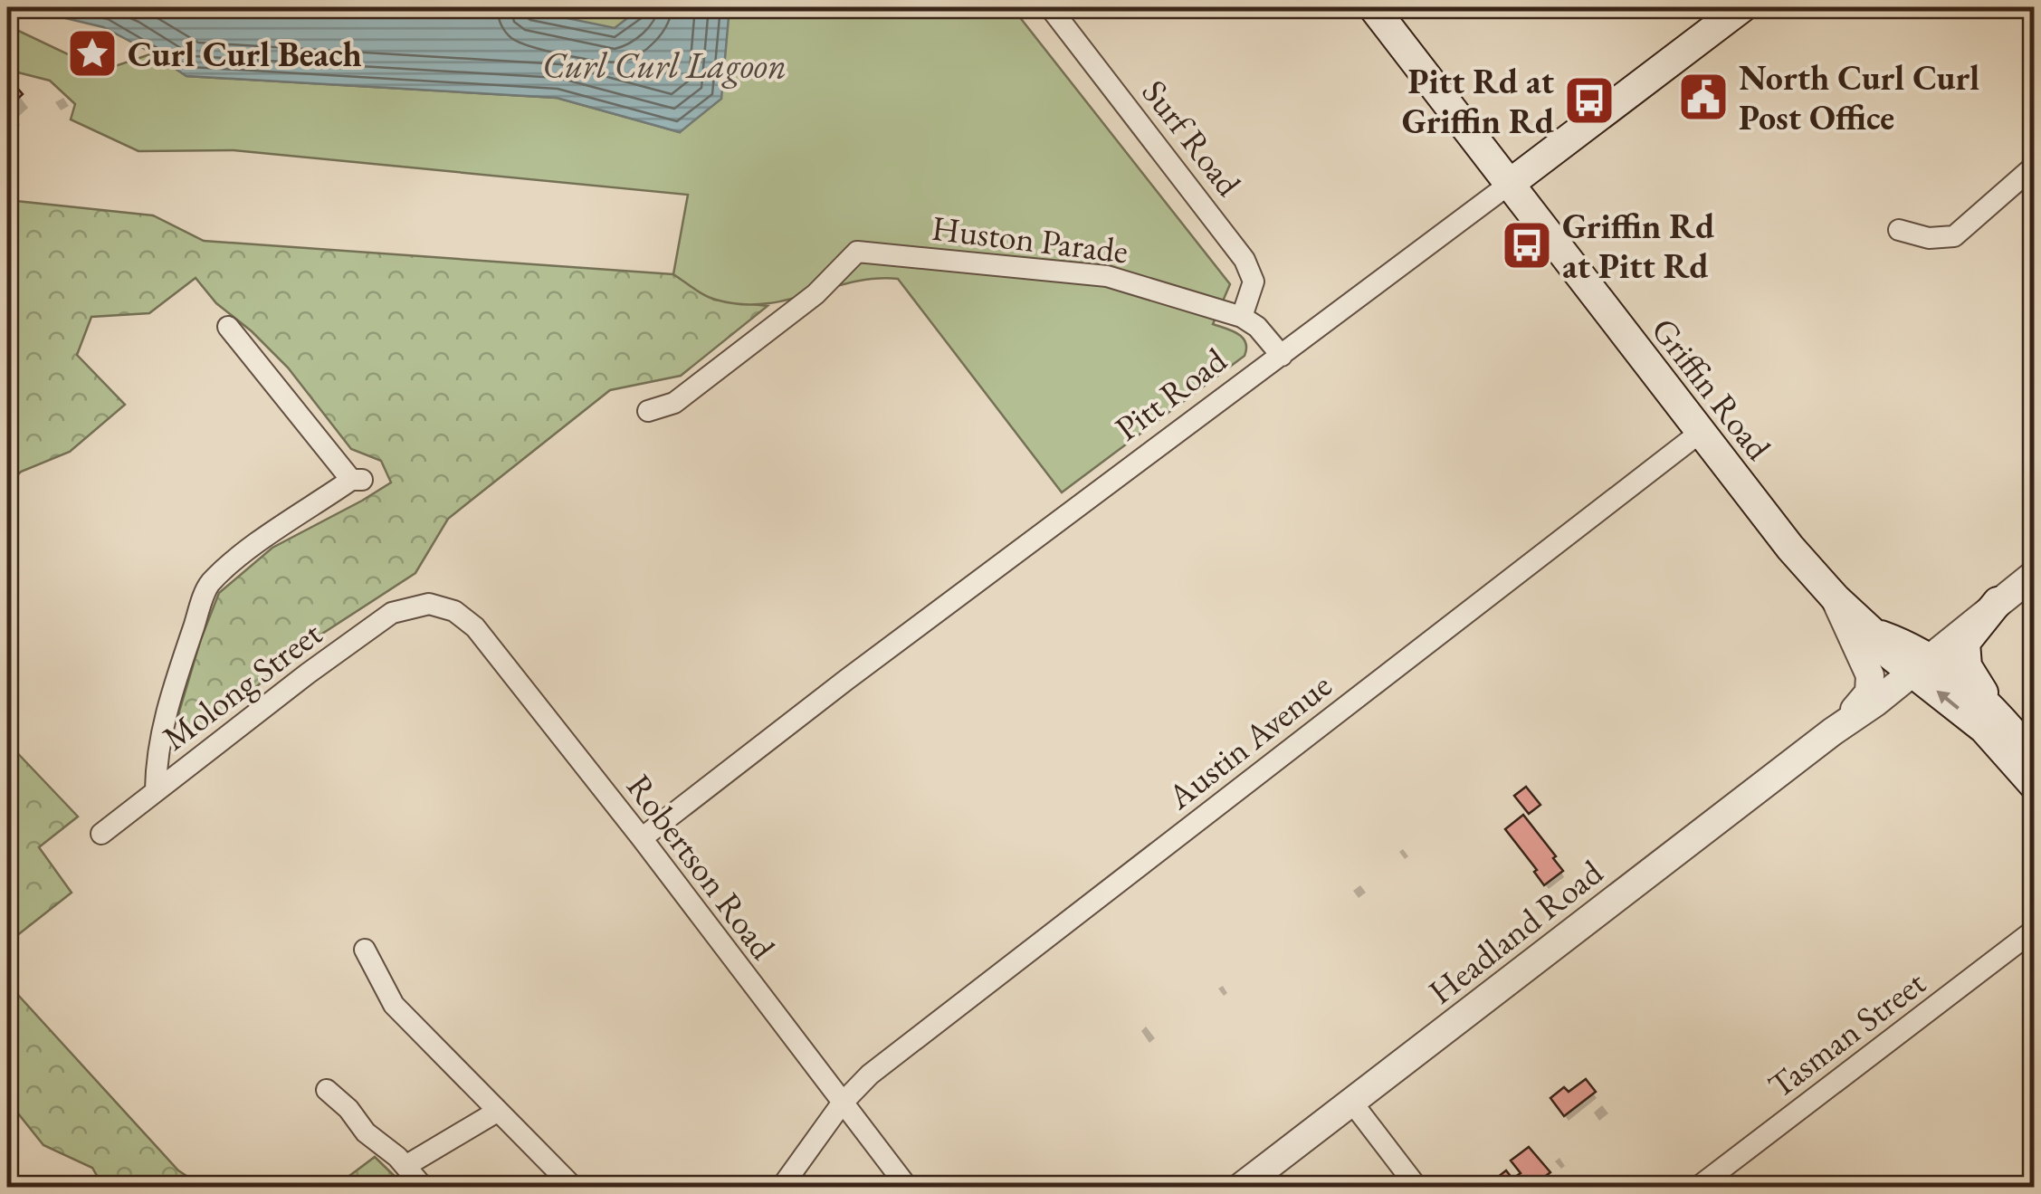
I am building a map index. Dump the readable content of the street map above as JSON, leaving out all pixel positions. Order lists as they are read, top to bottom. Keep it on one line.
{"streets":{"main road":["Griffin Road","Pitt Road"],"street":["Surf Road","Huston Parade","Molong Street","Austin Avenue","Robertson Road","Headland Road","Tasman Street"]},"crossings":[["Surf Road","Huston Parade"],["Huston Parade","Pitt Road"],["Griffin Road","Pitt Road"],["Griffin Road","Austin Avenue"],["Griffin Road","Headland Road"],["Pitt Road","Robertson Road"],["Molong Street","Robertson Road"],["Austin Avenue","Robertson Road"]],"water":["Curl Curl Lagoon"],"places":{"place":["Curl Curl Beach"],"public building":["North Curl Curl Post Office"],"bus stop":["Pitt Rd at Griffin Rd","Griffin Rd at Pitt Rd"]}}
